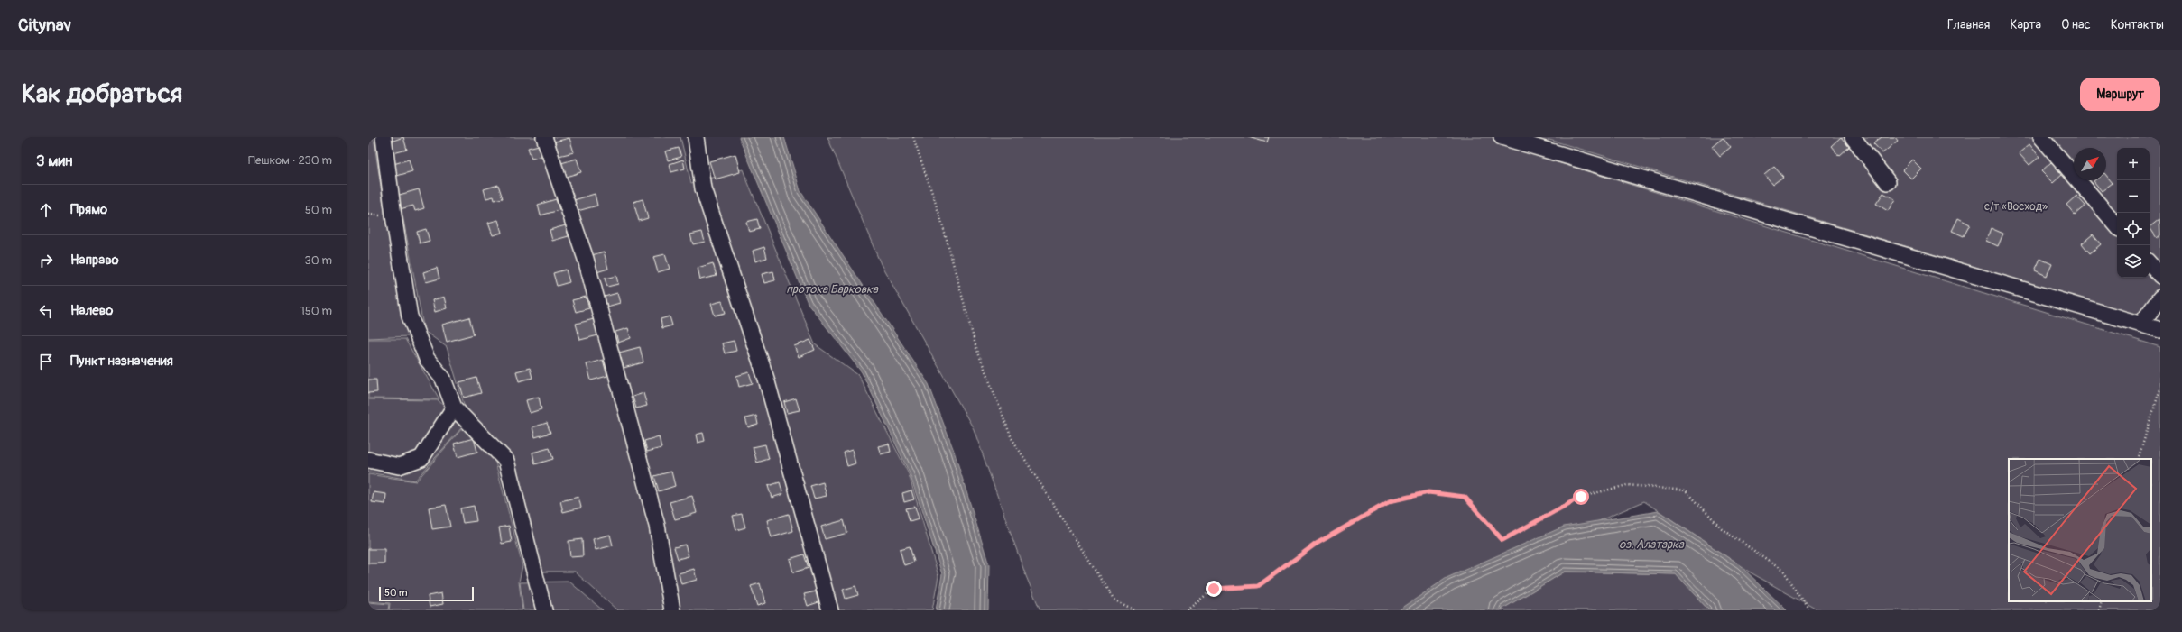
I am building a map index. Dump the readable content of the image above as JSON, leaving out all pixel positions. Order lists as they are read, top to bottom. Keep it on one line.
{"water":["протока Барковка","оз. Алатарка"],"parks":["с/т «Восход»"],"scale_bar":"50 m","north":"top right","page":{"header":"Citynav","nav":["Главная","Карта","О нас","Контакты"],"buttons":"Маршрут","title":"Как добраться","heading":["3 мин","Пешком · 230 m"],"map_buttons":["+","−"],"list":[["Прямо","50 m"],["Направо","30 m"],["Налево","150 m"],"Пункт назначения"],"scale":"50 m"}}
